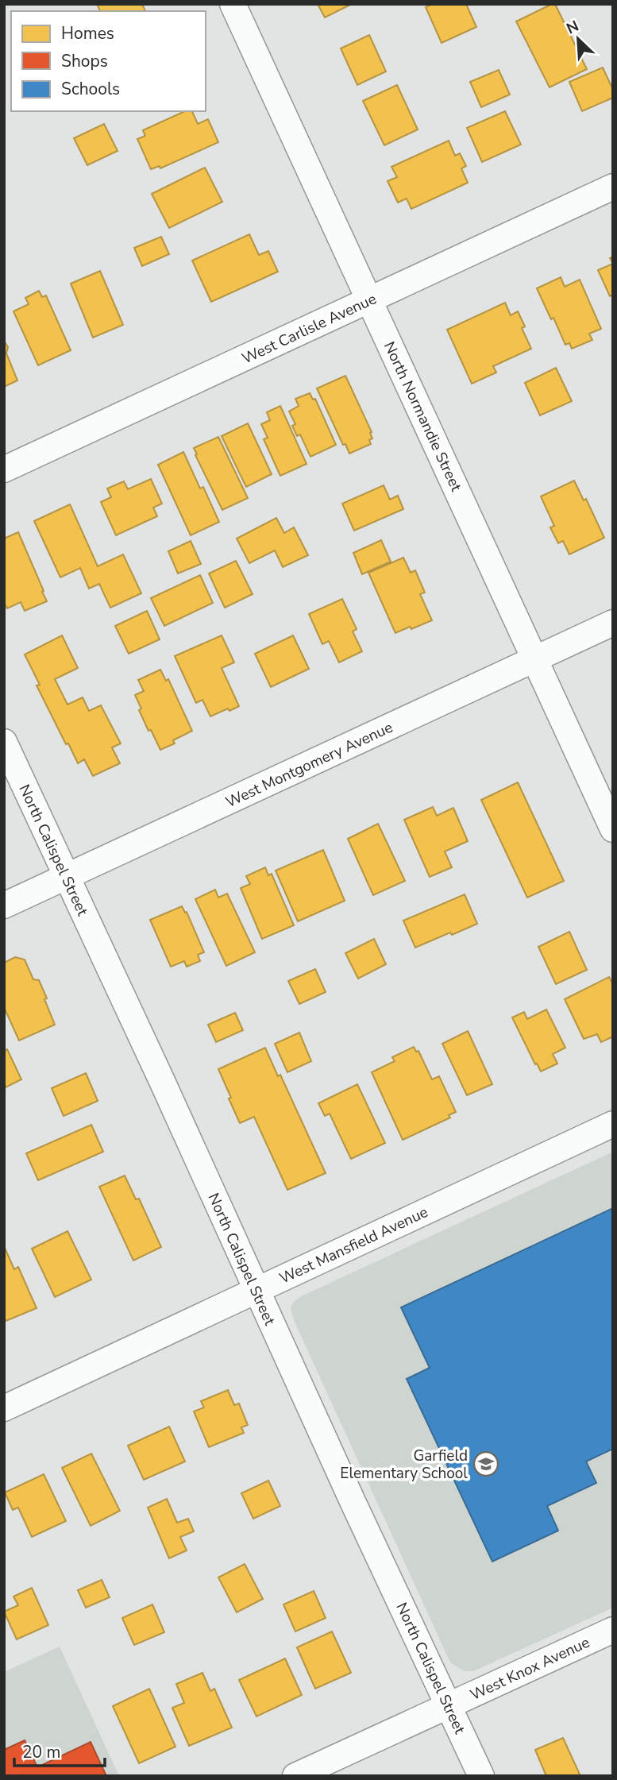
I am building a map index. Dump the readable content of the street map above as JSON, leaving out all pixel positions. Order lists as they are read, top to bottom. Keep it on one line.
{"streets":{"street":["West Carlisle Avenue","North Normandie Street","West Montgomery Avenue","North Calispel Street","West Mansfield Avenue","West Knox Avenue"]},"crossings":[["West Carlisle Avenue","North Normandie Street"],["North Normandie Street","West Montgomery Avenue"],["West Montgomery Avenue","North Calispel Street"],["North Calispel Street","West Mansfield Avenue"],["North Calispel Street","West Knox Avenue"]],"places":{"school or university":["Garfield Elementary School"]},"legend":["Homes","Shops","Schools"],"scale_bar":"20 m","north":"top left"}
